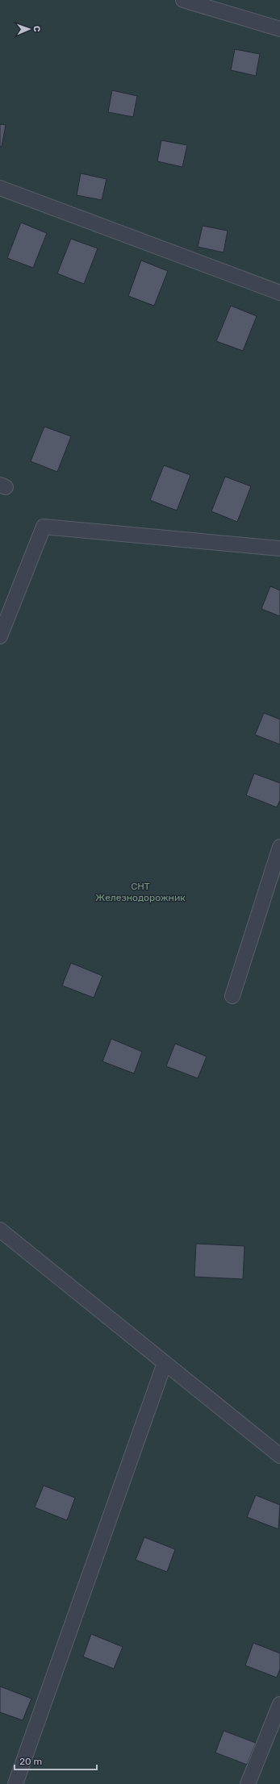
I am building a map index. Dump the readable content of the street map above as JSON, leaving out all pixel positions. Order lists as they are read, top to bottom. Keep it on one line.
{"parks":["СНТ Железнодорожник"],"scale_bar":"20 m","north":"right"}
